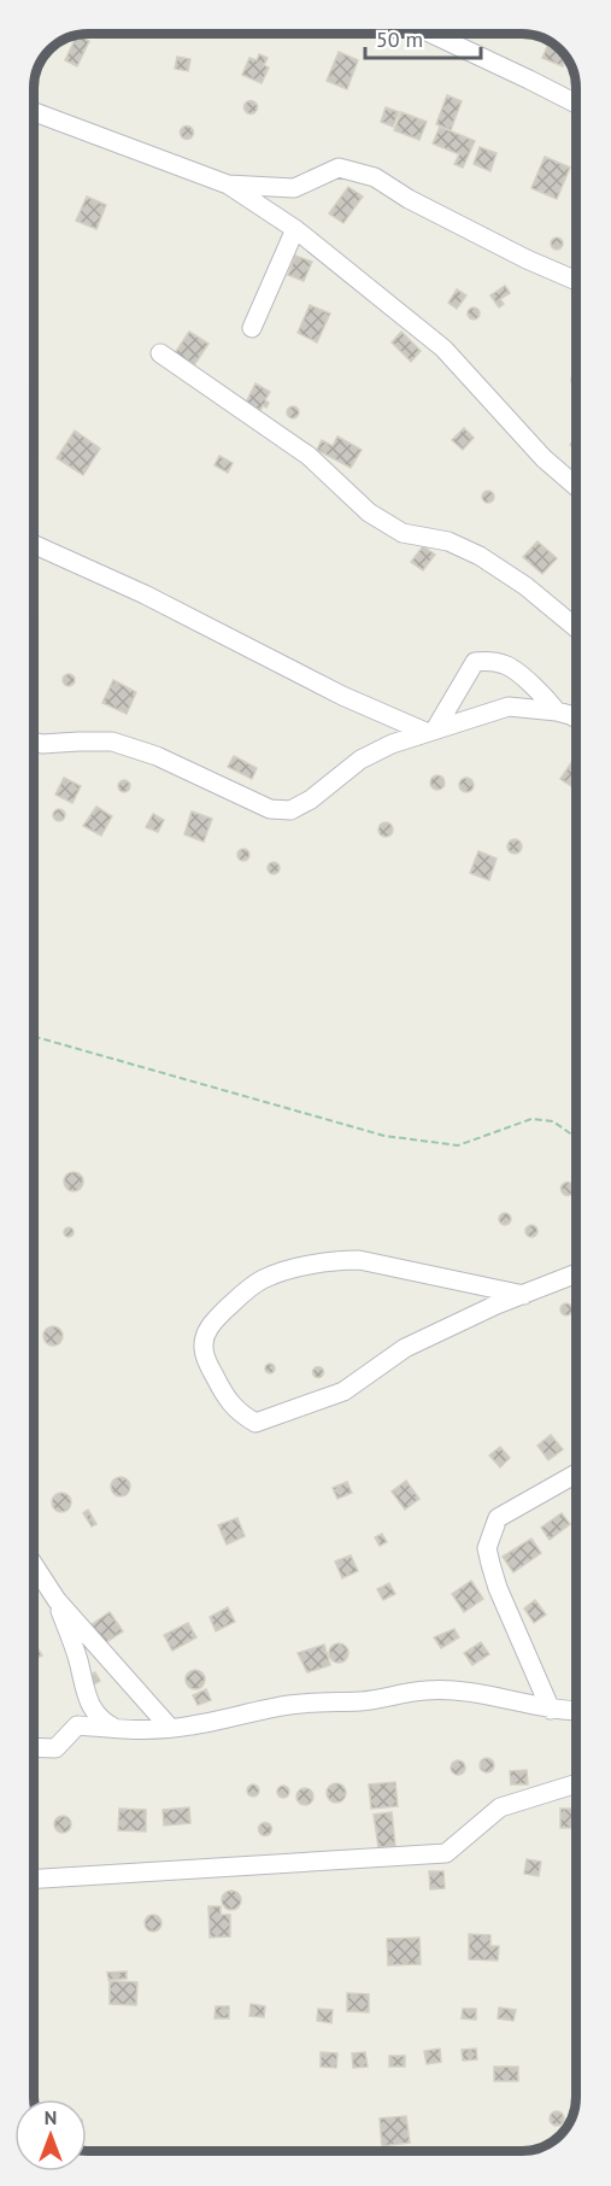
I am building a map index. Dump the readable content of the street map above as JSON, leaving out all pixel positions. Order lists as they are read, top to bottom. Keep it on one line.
{"scale_bar":"50 m","north":"top"}
